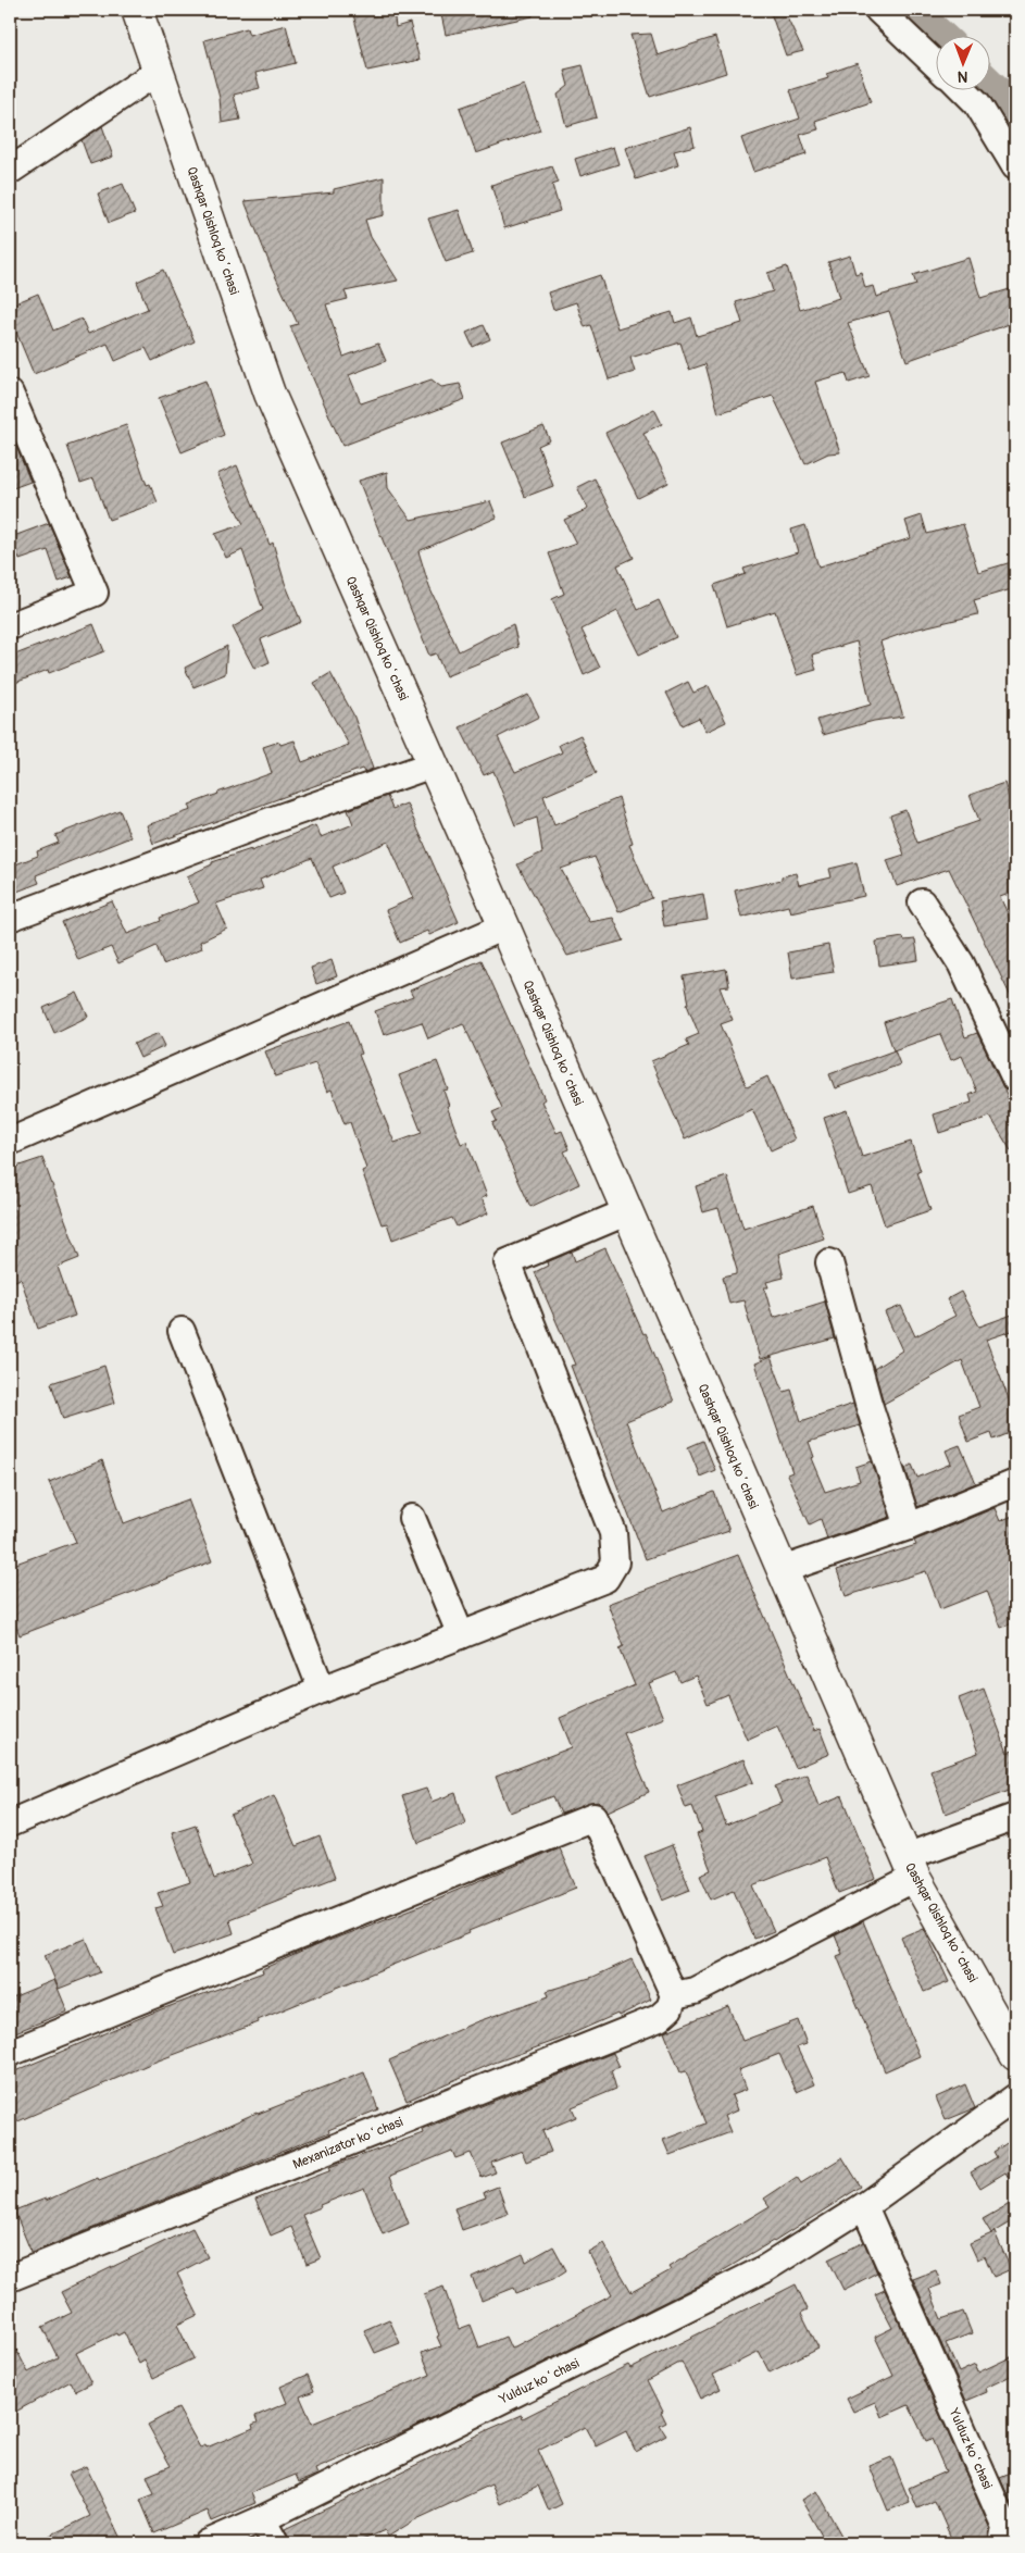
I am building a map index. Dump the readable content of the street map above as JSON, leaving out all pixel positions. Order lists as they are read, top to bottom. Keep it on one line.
{"streets":{"main road":["Qashqar Qishloq koʻchasi"],"street":["Mexanizator koʻchasi","Yulduz koʻchasi"]},"north":"bottom"}
